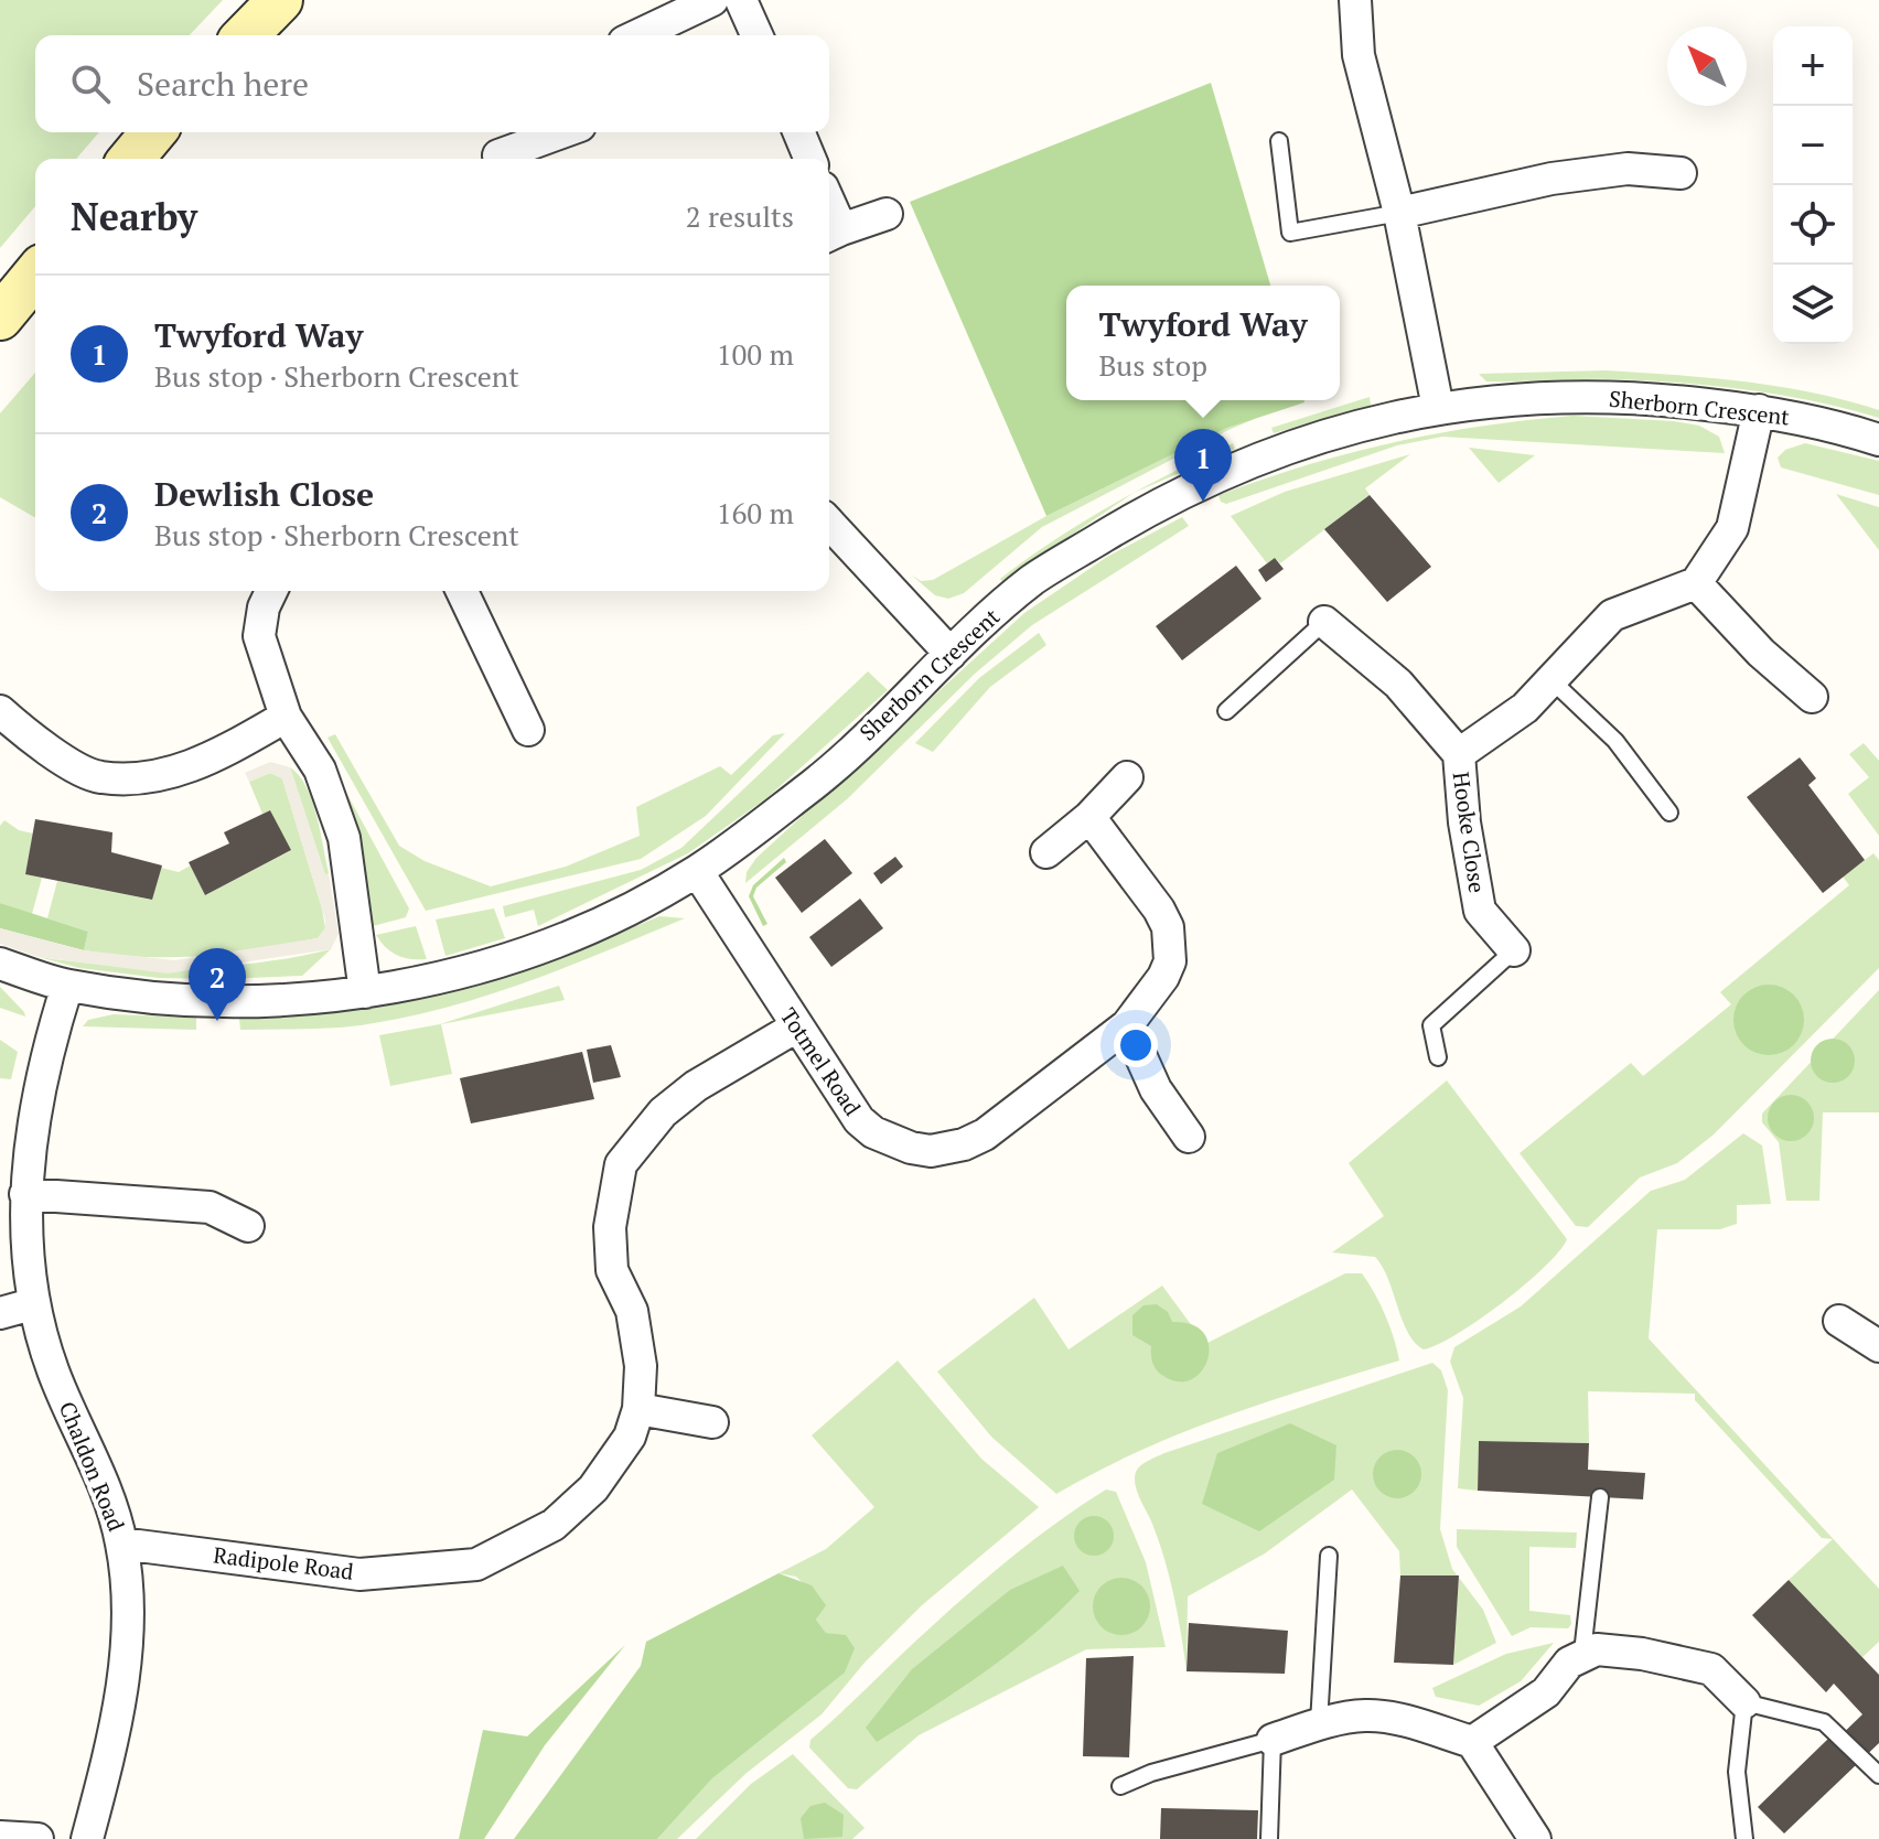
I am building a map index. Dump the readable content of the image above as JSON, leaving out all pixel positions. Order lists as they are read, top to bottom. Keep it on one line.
{"streets":{"street":["Sherborn Crescent","Hooke Close","Totmel Road","Chaldon Road","Radipole Road"]},"crossings":[["Sherborn Crescent","Totmel Road"],["Sherborn Crescent","Chaldon Road"],["Totmel Road","Radipole Road"],["Chaldon Road","Radipole Road"]],"north":"top left","page":{"map_buttons":["+","−"],"search":"Search here","heading":["Nearby","2 results"],"list":[{"mark":"1","name":"Twyford Way","note":"Bus stop · Sherborn Crescent","value":"100 m"},{"mark":"2","name":"Dewlish Close","note":"Bus stop · Sherborn Crescent","value":"160 m"}],"popup":["Twyford Way","Bus stop"],"pins":["1","2"]}}
